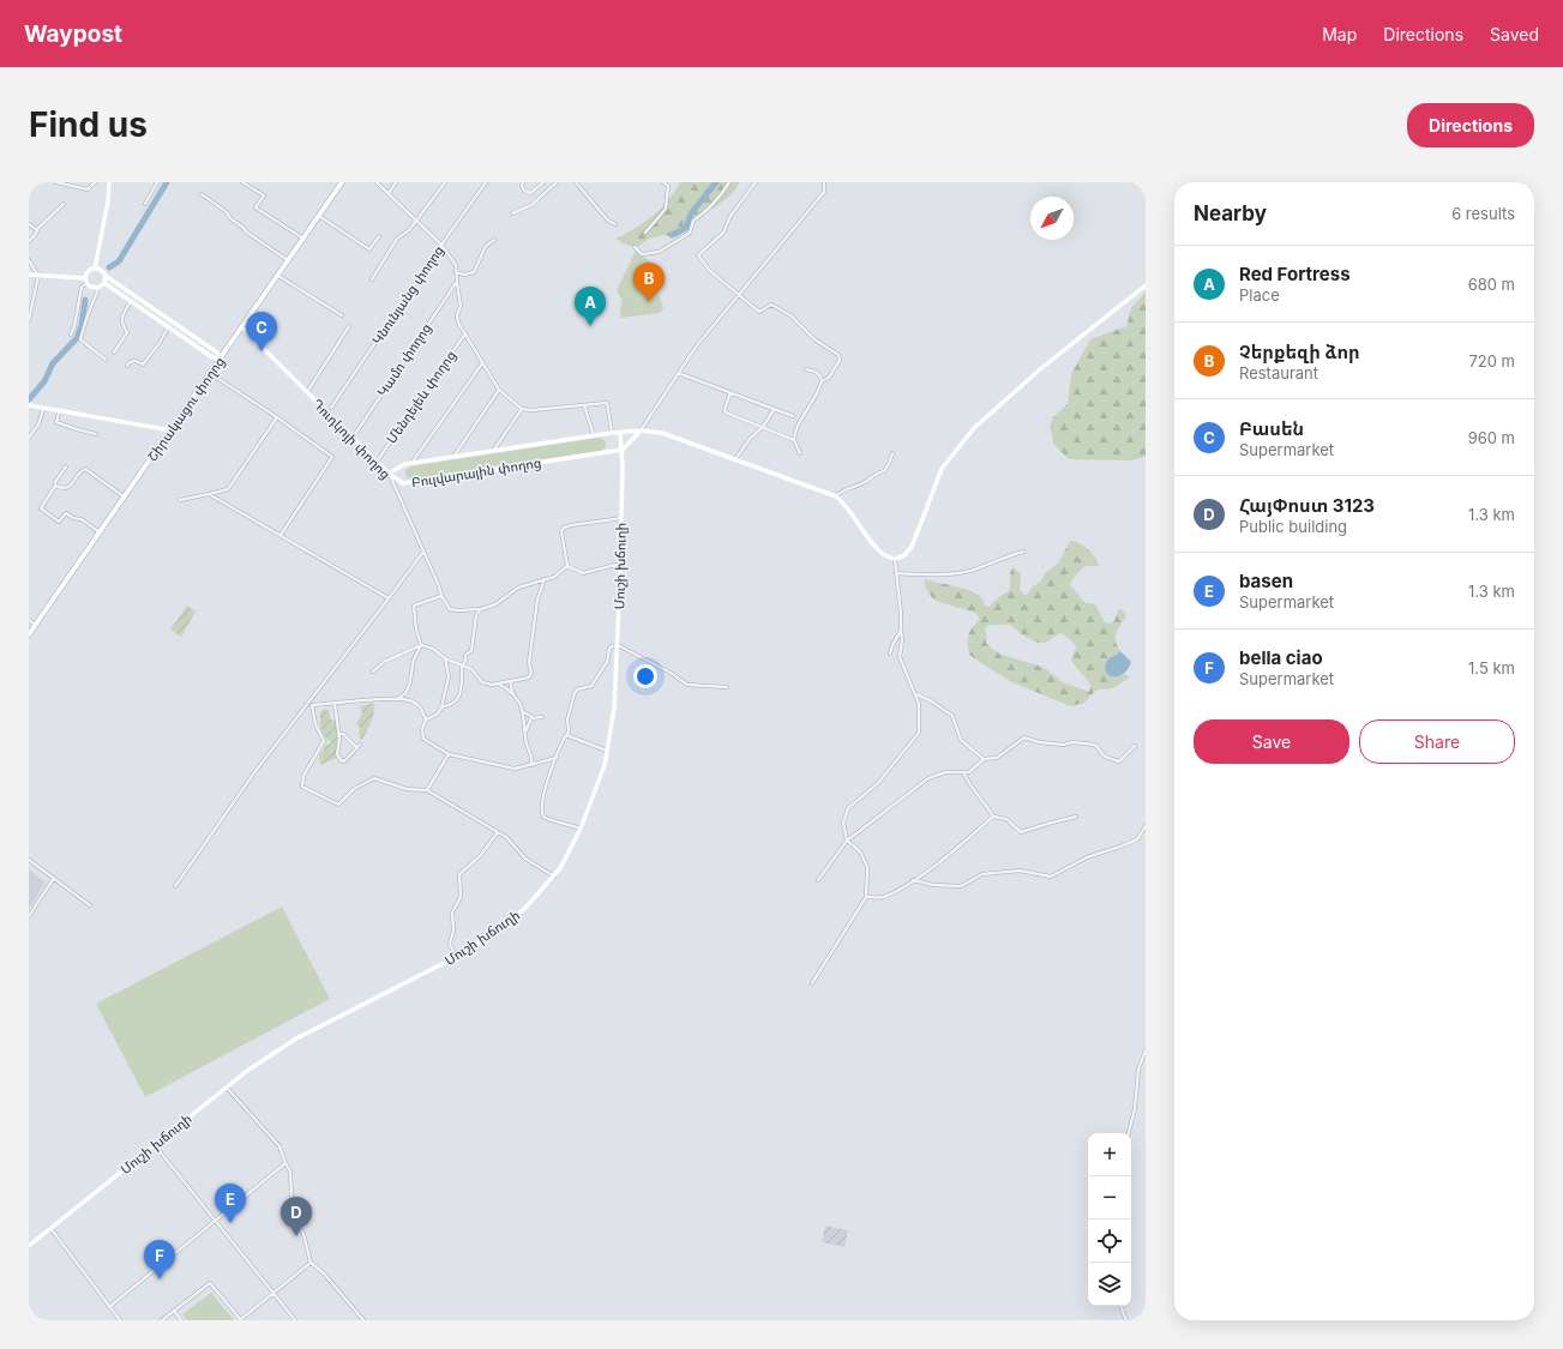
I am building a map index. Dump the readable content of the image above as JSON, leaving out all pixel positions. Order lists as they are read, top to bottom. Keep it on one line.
{"streets":{"main road":["Շիրակացու փողոց"],"street":["Կնունյանց փողոց","Կամո փողոց","Մենդելեև փողոց","Դուդկոյի փողոց","Բուլվարային փողոց","Մուշի խճուղի"]},"crossings":[["Կամո փողոց","Դուդկոյի փողոց"],["Մենդելեև փողոց","Դուդկոյի փողոց"],["Շիրակացու փողոց","Դուդկոյի փողոց"],["Դուդկոյի փողոց","Բուլվարային փողոց"],["Բուլվարային փողոց","Մուշի խճուղի"]],"north":"bottom left","page":{"header":"Waypost","nav":["Map","Directions","Saved"],"buttons":["Directions",["Save","Share"]],"title":"Find us","heading":["Nearby","6 results"],"list":[{"mark":"A","name":"Red Fortress","note":"Place","value":"680 m"},{"mark":"B","name":"Չերքեզի ձոր","note":"Restaurant","value":"720 m"},{"mark":"C","name":"Բասեն","note":"Supermarket","value":"960 m"},{"mark":"D","name":"ՀայՓոստ 3123","note":"Public building","value":"1.3 km"},{"mark":"E","name":"basen","note":"Supermarket","value":"1.3 km"},{"mark":"F","name":"bella ciao","note":"Supermarket","value":"1.5 km"}],"pins":["B","A","C","E","D","F"],"map_buttons":["+","−"]}}
